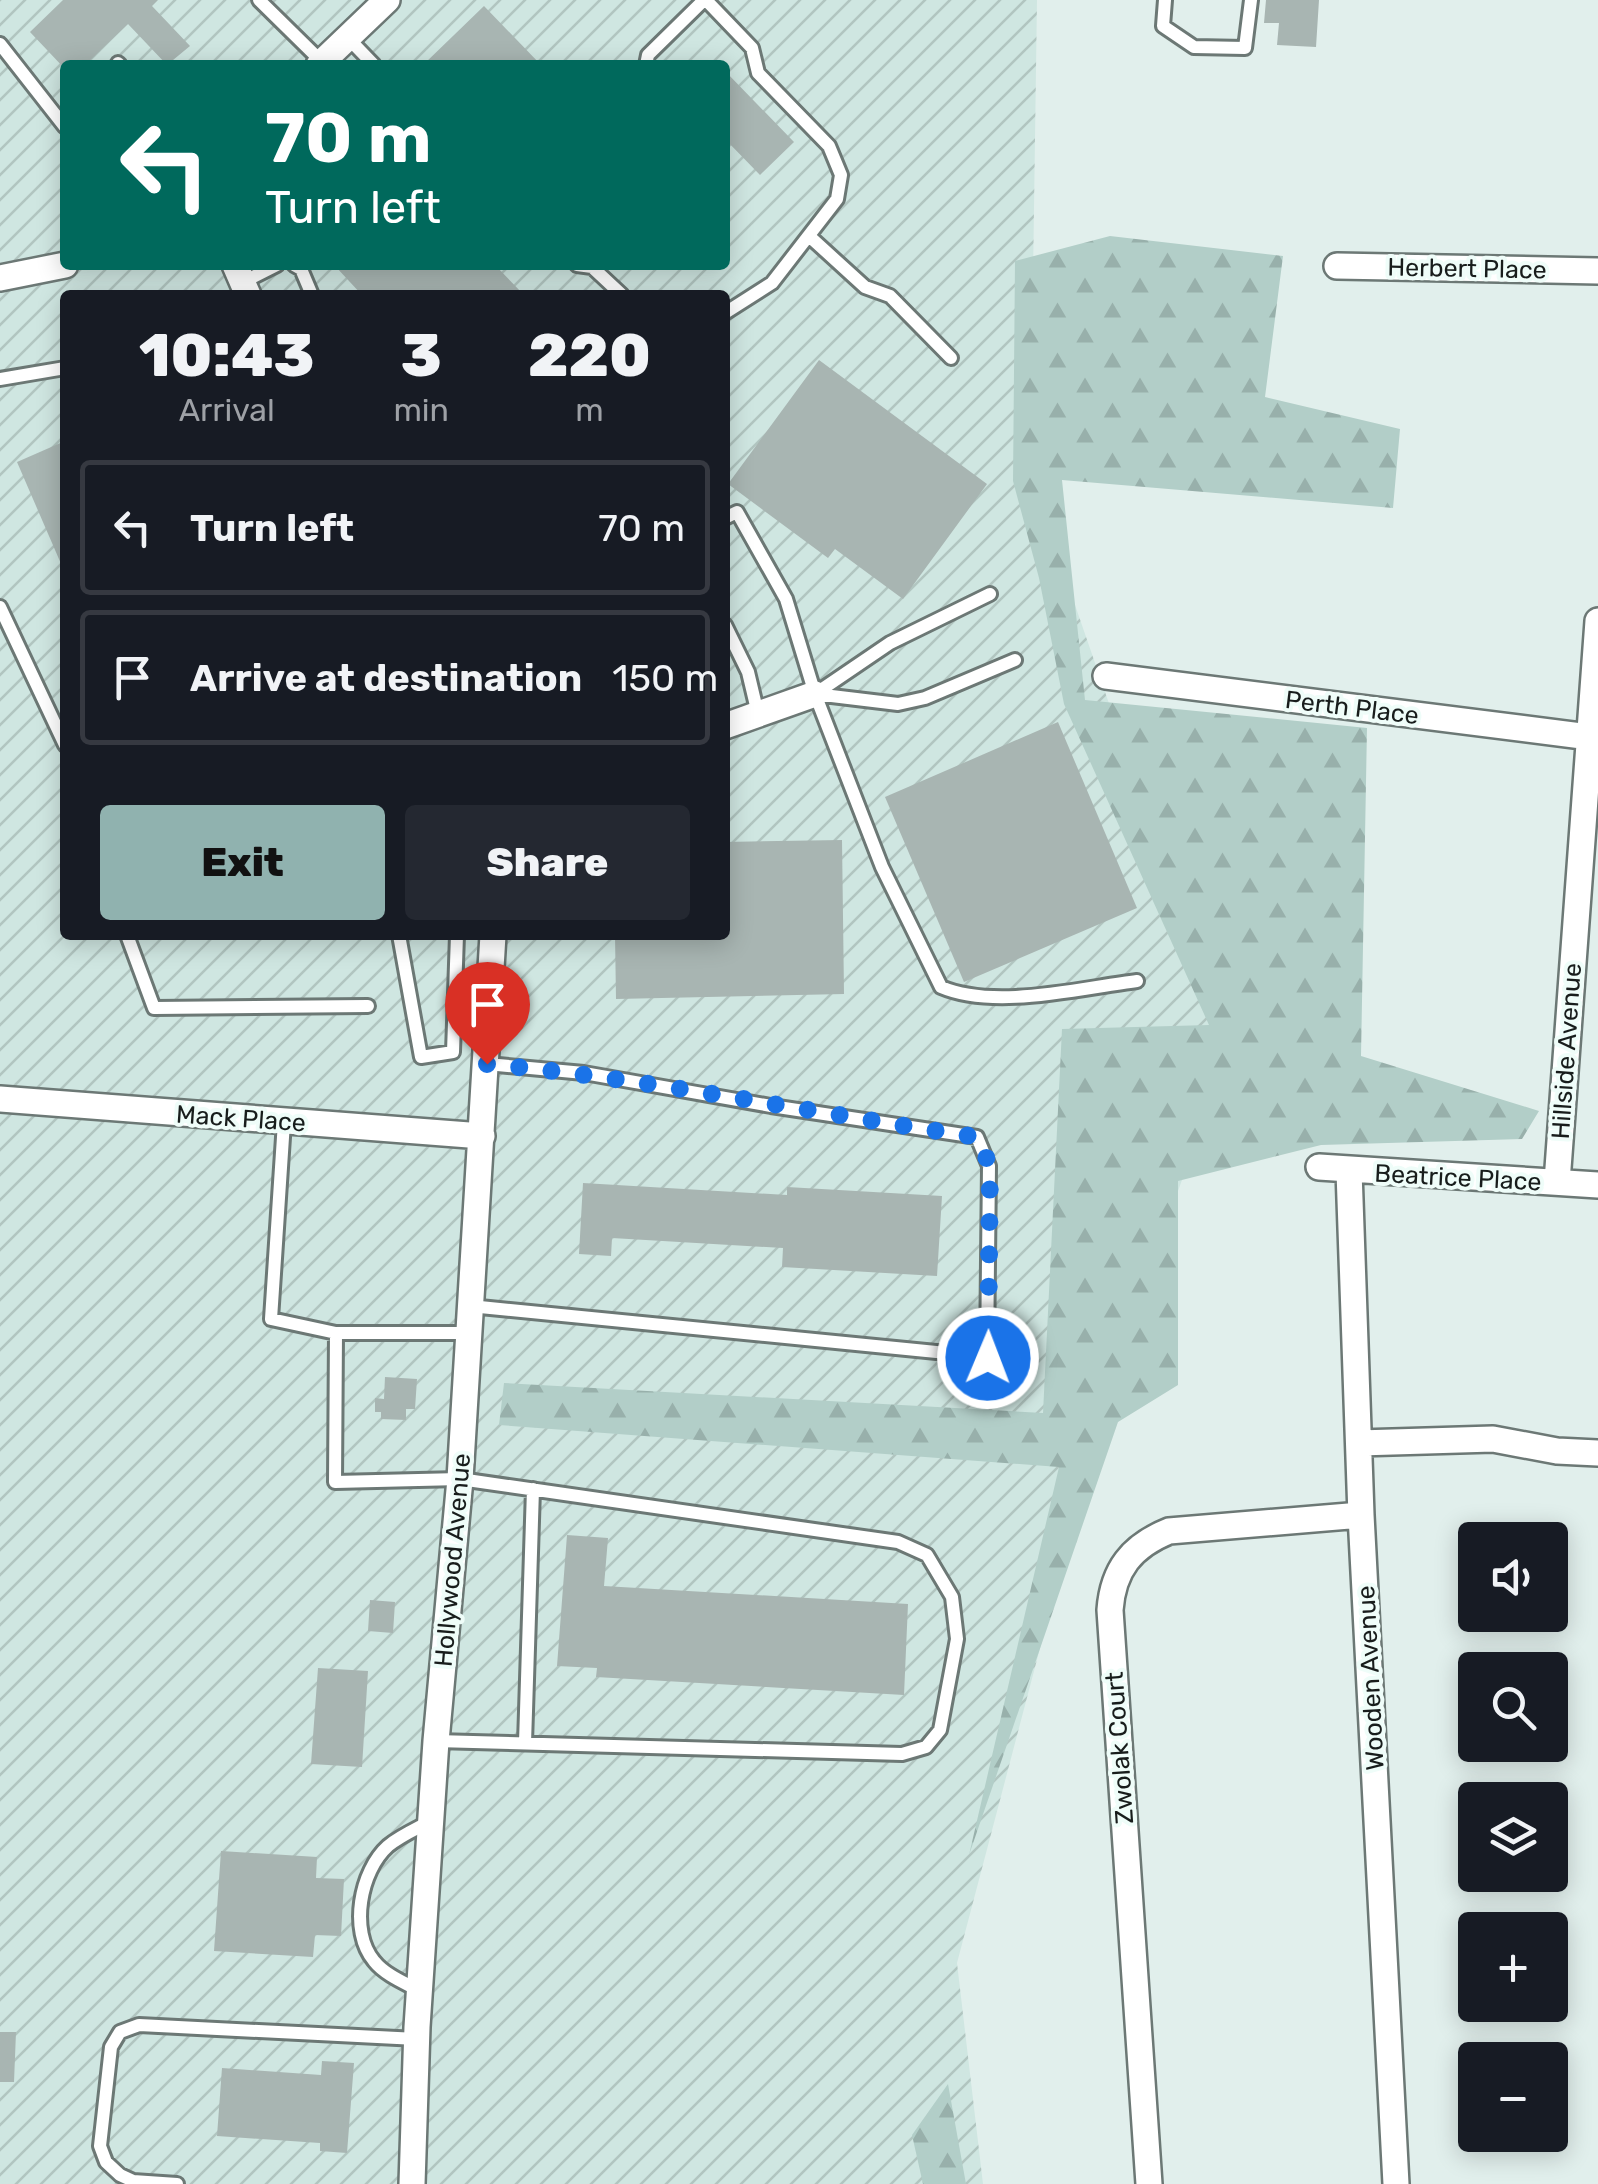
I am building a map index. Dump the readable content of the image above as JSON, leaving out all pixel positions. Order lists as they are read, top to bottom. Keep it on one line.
{"streets":{"street":["Herbert Place","Perth Place","Hillside Avenue","Mack Place","Beatrice Place","Hollywood Avenue","Wooden Avenue","Zwolak Court"]},"crossings":[["Perth Place","Hillside Avenue"],["Hillside Avenue","Beatrice Place"],["Mack Place","Hollywood Avenue"],["Beatrice Place","Wooden Avenue"],["Wooden Avenue","Zwolak Court"]],"page":{"turn":["70 m","Turn left"],"eta":["10:43","Arrival","3","min","220","m"],"list":[{"name":"Turn left","value":"70 m"},{"name":"Arrive at destination","value":"150 m"}],"buttons":["Exit","Share"],"map_buttons":["+","−"]}}
